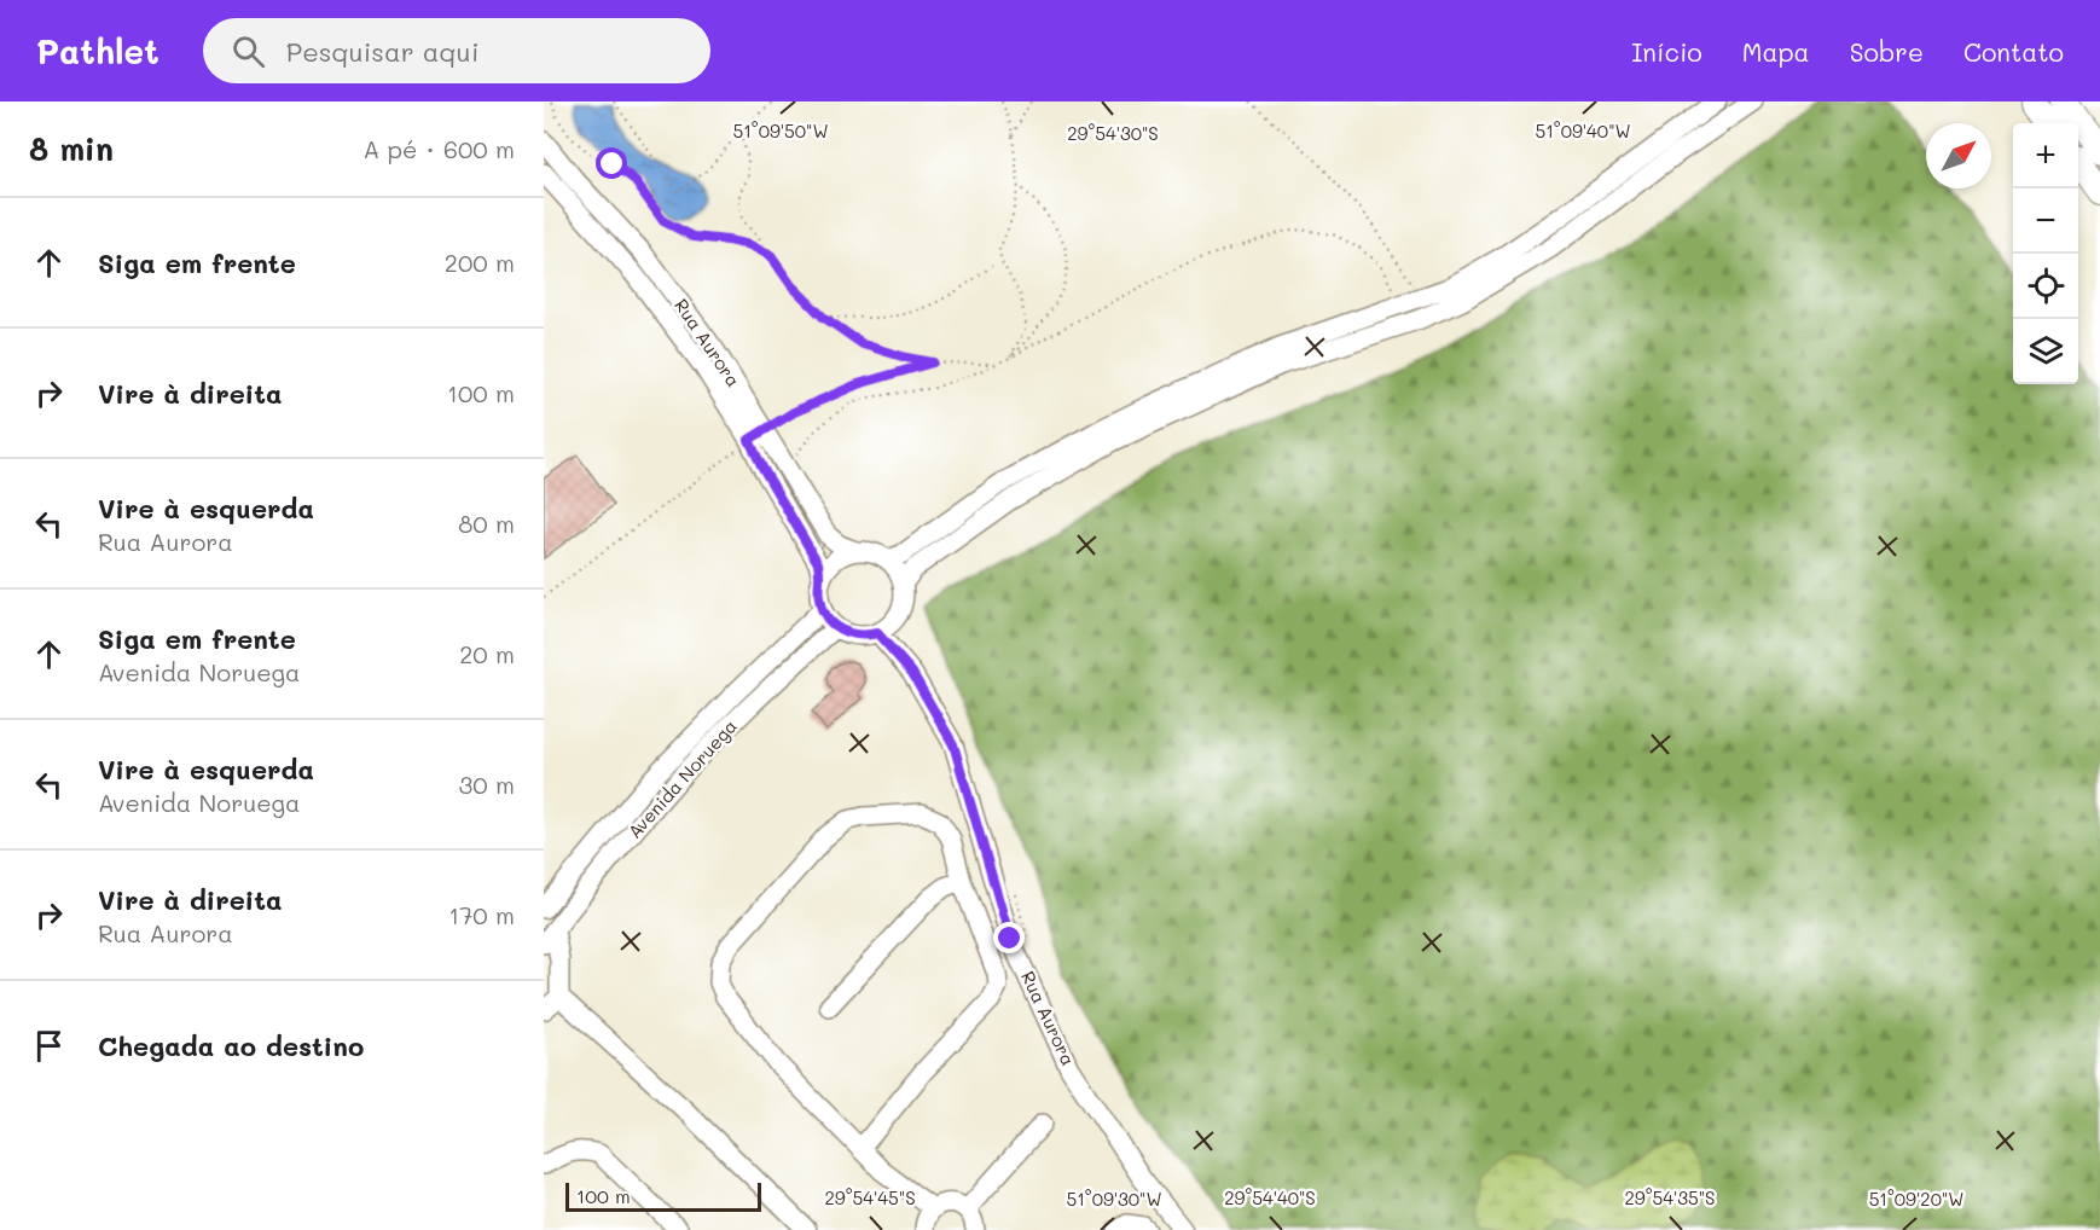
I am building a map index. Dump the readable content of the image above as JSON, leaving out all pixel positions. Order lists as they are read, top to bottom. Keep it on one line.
{"streets":{"street":["Rua Aurora","Avenida Noruega"]},"crossings":[["Rua Aurora","Avenida Noruega"]],"scale_bar":"100 m","north":"top right","page":{"header":"Pathlet","search":"Pesquisar aqui","nav":["Início","Mapa","Sobre","Contato"],"heading":["8 min","A pé · 600 m"],"map_buttons":["+","−"],"list":[["Siga em frente","200 m"],["Vire à direita","100 m"],["Vire à esquerda","Rua Aurora","80 m"],["Siga em frente","Avenida Noruega","20 m"],["Vire à esquerda","Avenida Noruega","30 m"],["Vire à direita","Rua Aurora","170 m"],"Chegada ao destino"],"scale":"100 m"},"coordinates":["51°09'50\"W","51°09'40\"W","29°54'30\"S","29°54'45\"S","29°54'40\"S","29°54'35\"S","51°09'30\"W","51°09'20\"W"]}
